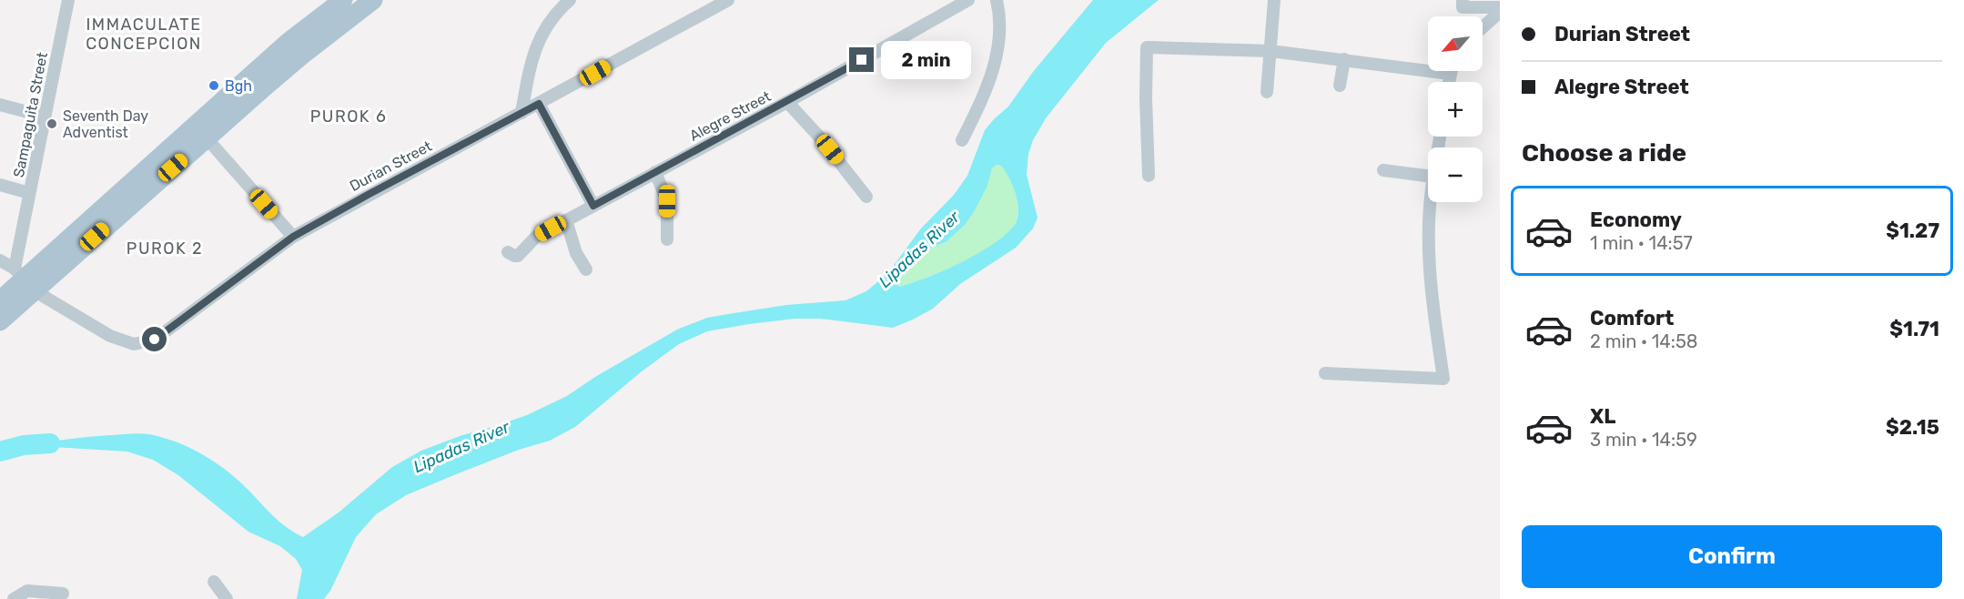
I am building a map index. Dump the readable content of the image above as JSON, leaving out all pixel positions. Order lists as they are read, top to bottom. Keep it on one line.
{"streets":{"street":["Sampaguita Street","Alegre Street","Durian Street"]},"crossings":[["Sampaguita Street","Durian Street"]],"districts":["IMMACULATE CONCEPCION","PUROK 6","PUROK 2"],"water":["Lipadas River"],"places":["Bgh","Seventh Day Adventist"],"north":"bottom left","page":{"banner":["Durian Street","Alegre Street"],"map_buttons":["+","−"],"bubble":"2 min","heading":"Choose a ride","list":[{"name":"Economy","note":"1 min · 14:57","value":"$1.27"},{"name":"Comfort","note":"2 min · 14:58","value":"$1.71"},{"name":"XL","note":"3 min · 14:59","value":"$2.15"}],"buttons":"Confirm"}}
